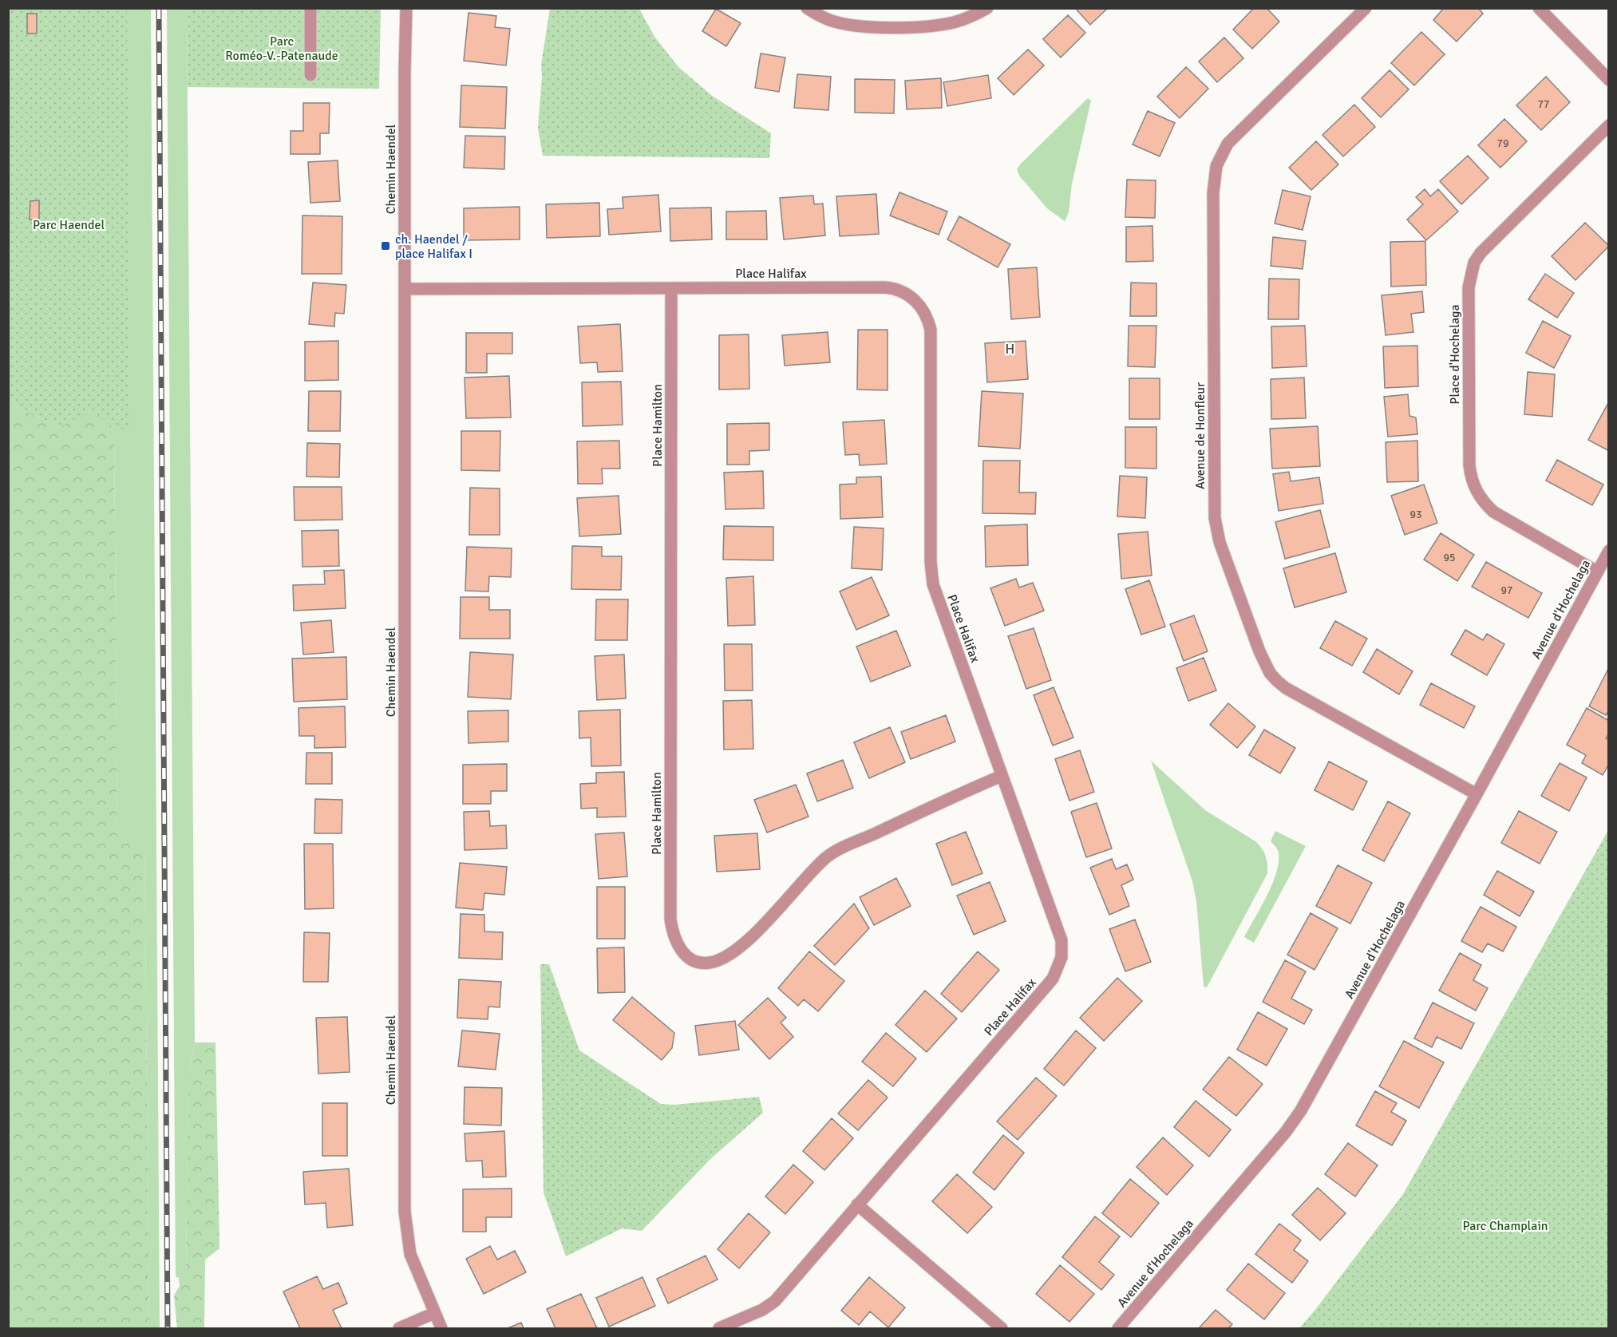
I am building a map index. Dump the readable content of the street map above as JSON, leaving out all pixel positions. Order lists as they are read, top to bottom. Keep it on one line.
{"streets":{"street":["Chemin Haendel","Place Halifax","Place d'Hochelaga","Place Hamilton","Avenue de Honfleur","Avenue d'Hochelaga"]},"crossings":[["Chemin Haendel","Place Halifax"],["Place Halifax","Place Hamilton"],["Place d'Hochelaga","Avenue d'Hochelaga"],["Avenue de Honfleur","Avenue d'Hochelaga"]],"districts":["H"],"parks":["Parc Roméo-V.-Patenaude","Parc Haendel","Parc Champlain"],"places":{"transit":["ch. Haendel / place Halifax I"]},"house_numbers":["77","79","93","95","97"]}
